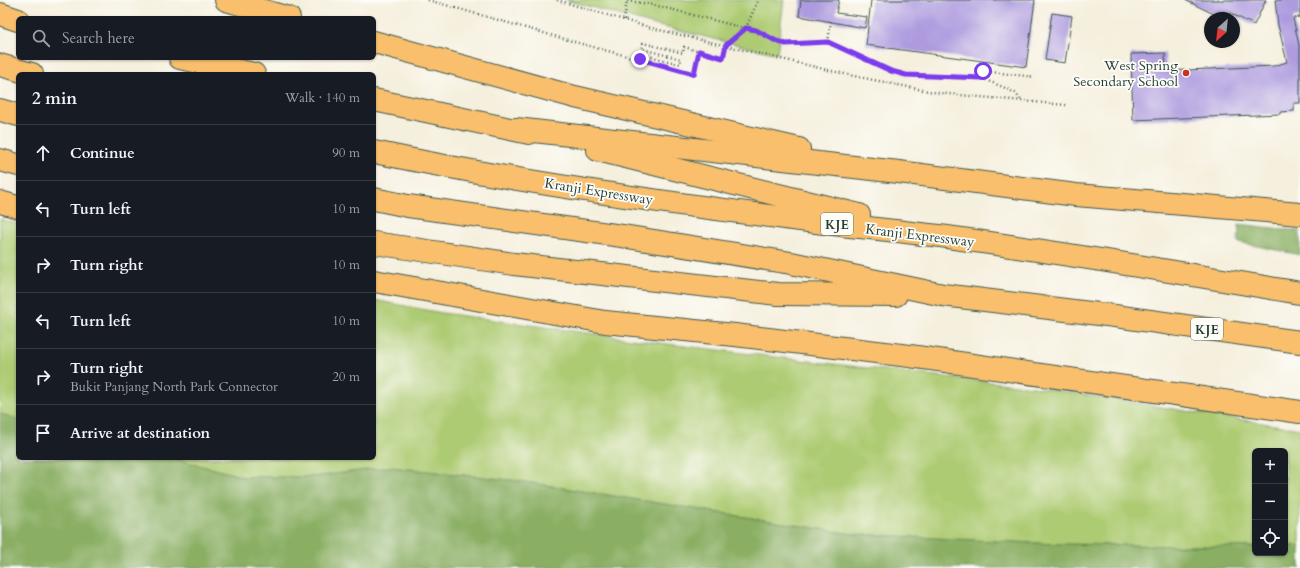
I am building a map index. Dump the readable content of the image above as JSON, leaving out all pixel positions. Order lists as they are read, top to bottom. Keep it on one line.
{"streets":{"highway":["Kranji Expressway","KJE"]},"places":["West Spring Secondary School"],"north":"bottom left","page":{"search":"Search here","heading":["2 min","Walk · 140 m"],"list":[["Continue","90 m"],["Turn left","10 m"],["Turn right","10 m"],["Turn left","10 m"],["Turn right","Bukit Panjang North Park Connector","20 m"],"Arrive at destination"],"map_buttons":["+","−"]}}
